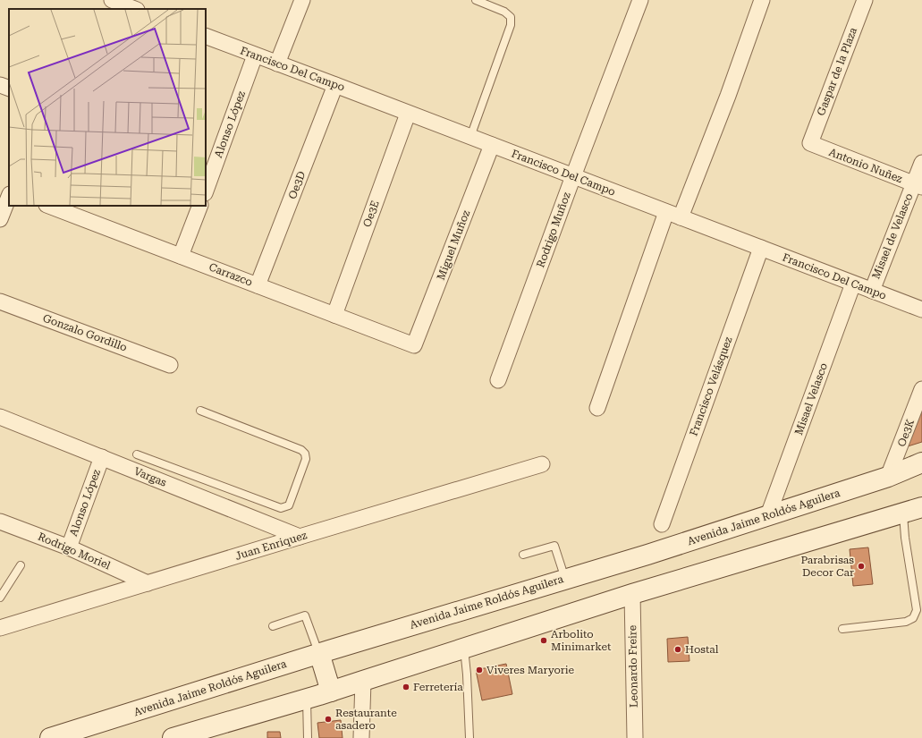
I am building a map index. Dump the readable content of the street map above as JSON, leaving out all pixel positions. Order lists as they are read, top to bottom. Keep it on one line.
{"streets":{"street":["Francisco Del Campo","Gaspar de la Plaza","Alonso López","Antonio Nuñez","Oe3D","Oe3E","Rodrigo Muñoz","Misael de Velasco","Miguel Muñoz","Carrazco","Gonzalo Gordillo","Francisco Velásquez","Misael Velasco","Oe3K","Vargas","Avenida Jaime Roldós Aguilera","Juan Enriquez","Rodrigo Moriel","Leonardo Freire"]},"crossings":[["Francisco Del Campo","Alonso López"],["Francisco Del Campo","Oe3D"],["Francisco Del Campo","Oe3E"],["Francisco Del Campo","Rodrigo Muñoz"],["Francisco Del Campo","Misael de Velasco"],["Francisco Del Campo","Miguel Muñoz"],["Francisco Del Campo","Francisco Velásquez"],["Francisco Del Campo","Misael Velasco"],["Gaspar de la Plaza","Antonio Nuñez"],["Alonso López","Vargas"],["Alonso López","Rodrigo Moriel"],["Antonio Nuñez","Misael de Velasco"],["Oe3D","Carrazco"],["Oe3E","Carrazco"],["Miguel Muñoz","Carrazco"],["Misael Velasco","Avenida Jaime Roldós Aguilera"],["Oe3K","Avenida Jaime Roldós Aguilera"],["Vargas","Juan Enriquez"],["Juan Enriquez","Rodrigo Moriel"]],"places":["Parabrisas Decor Car","Arbolito Minimarket","Hostal","Viveres Maryorie","Ferretería","Restaurante asadero"]}
